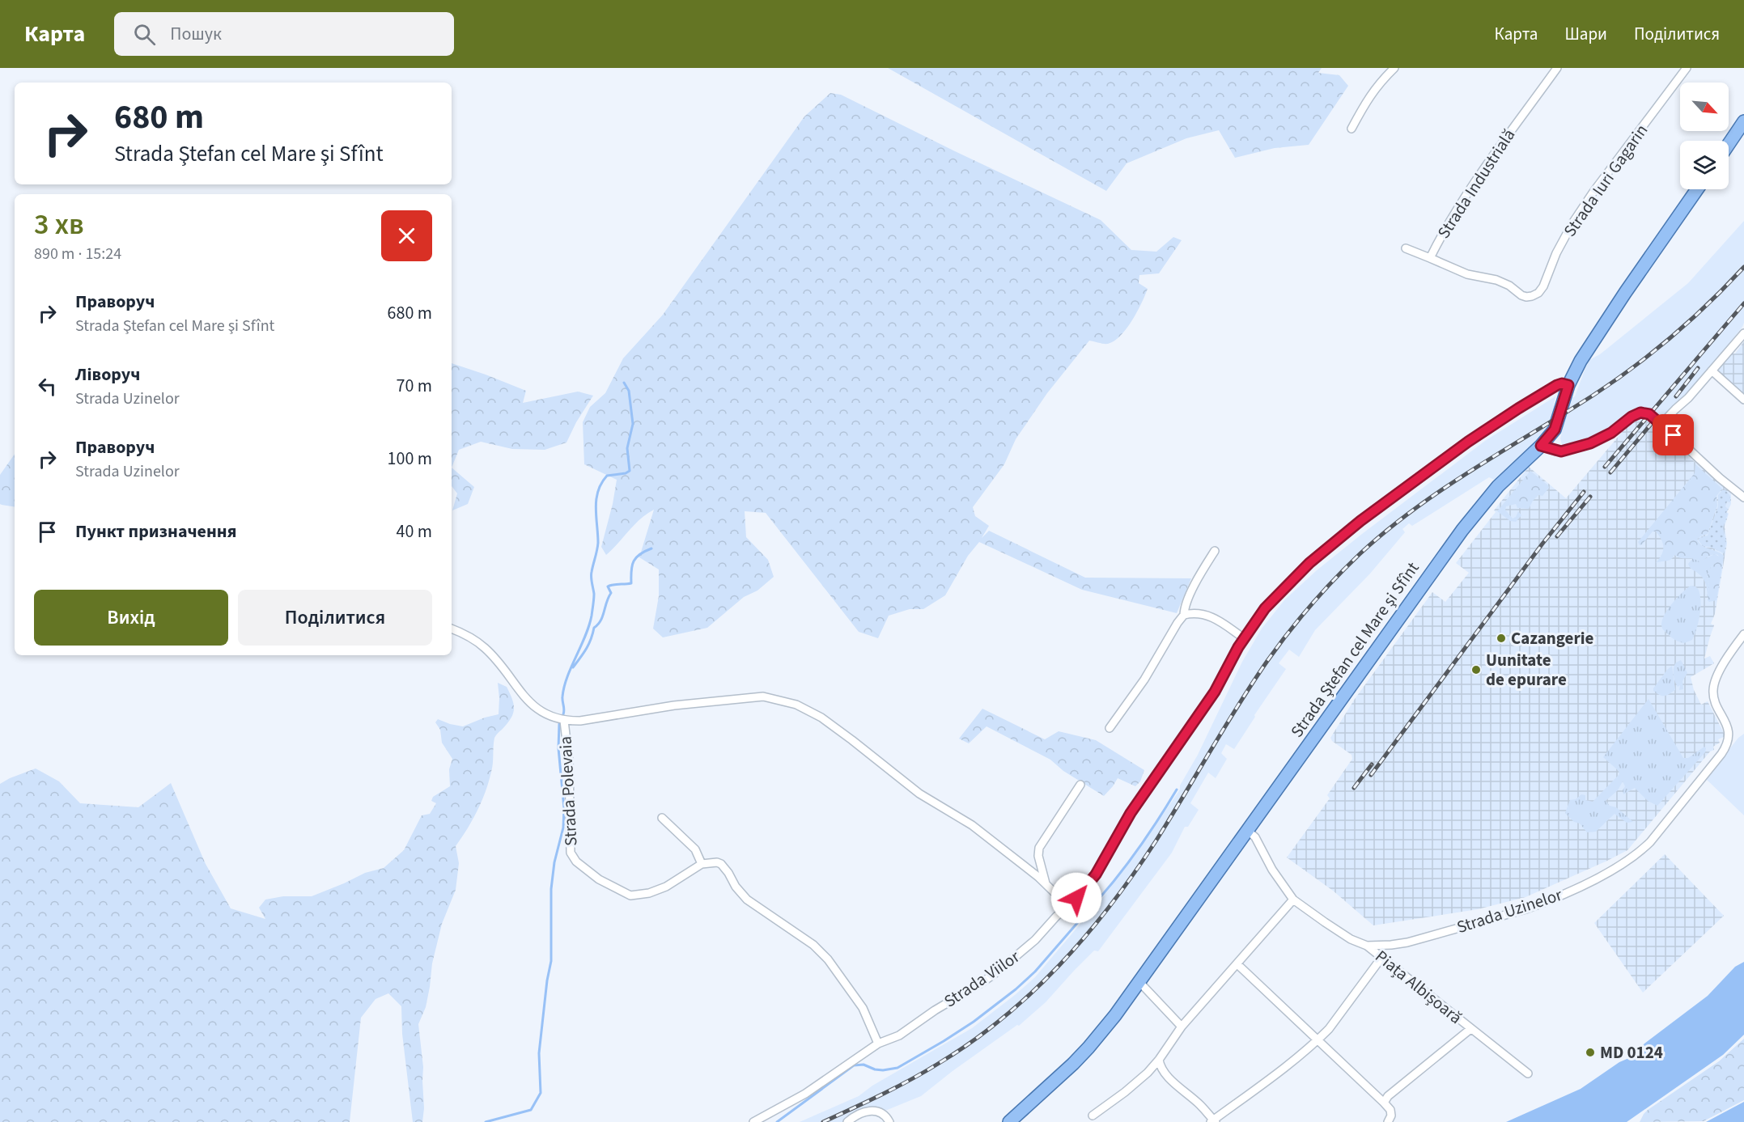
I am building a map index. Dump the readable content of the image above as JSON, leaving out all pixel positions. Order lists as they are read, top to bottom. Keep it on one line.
{"streets":{"main road":["Strada Ştefan cel Mare şi Sfînt"],"street":["Strada Iuri Gagarin","Strada Industrială","Strada Polevaia","Strada Uzinelor","Strada Viilor","Piața Albișoară"]},"crossings":[["Strada Iuri Gagarin","Strada Industrială"],["Strada Ştefan cel Mare şi Sfînt","Strada Uzinelor"],["Strada Ştefan cel Mare şi Sfînt","Strada Viilor"],["Strada Uzinelor","Piața Albișoară"]],"places":["Cazangerie","Uunitate de epurare","MD 0124"],"north":"bottom right","page":{"header":"Карта","search":"Пошук","nav":["Карта","Шари","Поділитися"],"turn":["680 m","Strada Ştefan cel Mare şi Sfînt"],"heading":["3 хв","890 m · 15:24"],"list":[{"name":"Праворуч","note":"Strada Ştefan cel Mare şi Sfînt","value":"680 m"},{"name":"Ліворуч","note":"Strada Uzinelor","value":"70 m"},{"name":"Праворуч","note":"Strada Uzinelor","value":"100 m"},{"name":"Пункт призначення","value":"40 m"}],"buttons":["Вихід","Поділитися"]}}
